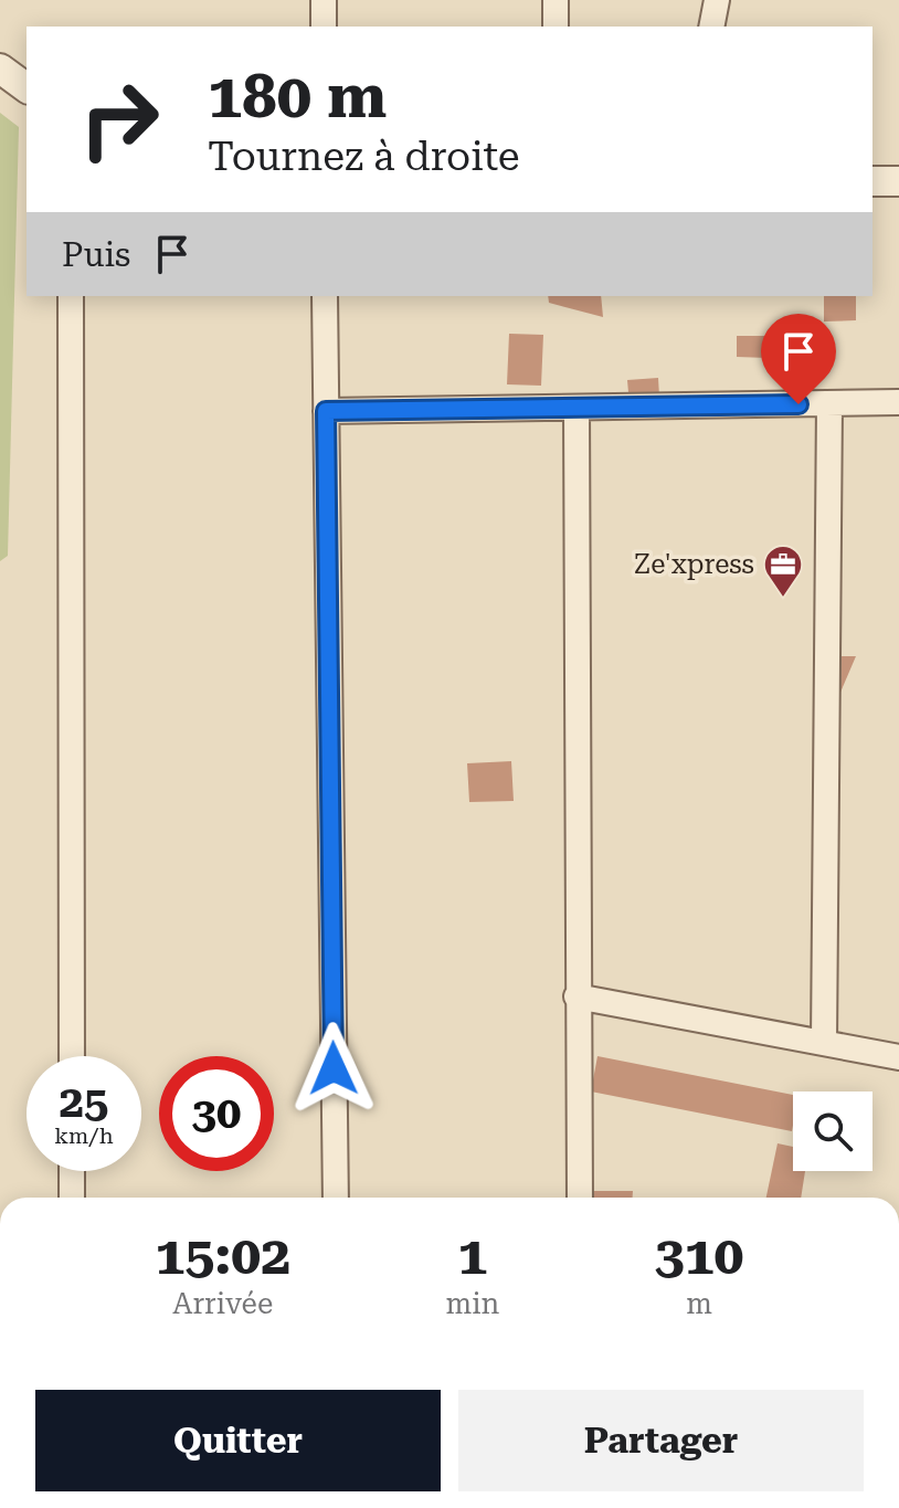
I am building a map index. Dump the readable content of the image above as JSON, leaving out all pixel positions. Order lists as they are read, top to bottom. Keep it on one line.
{"places":{"office":["Ze'xpress"]},"page":{"turn":["180 m","Tournez à droite"],"then":"Puis","speed":"25 km/h","limit":"30","eta":["15:02","Arrivée","1","min","310","m"],"buttons":["Quitter","Partager"]}}
